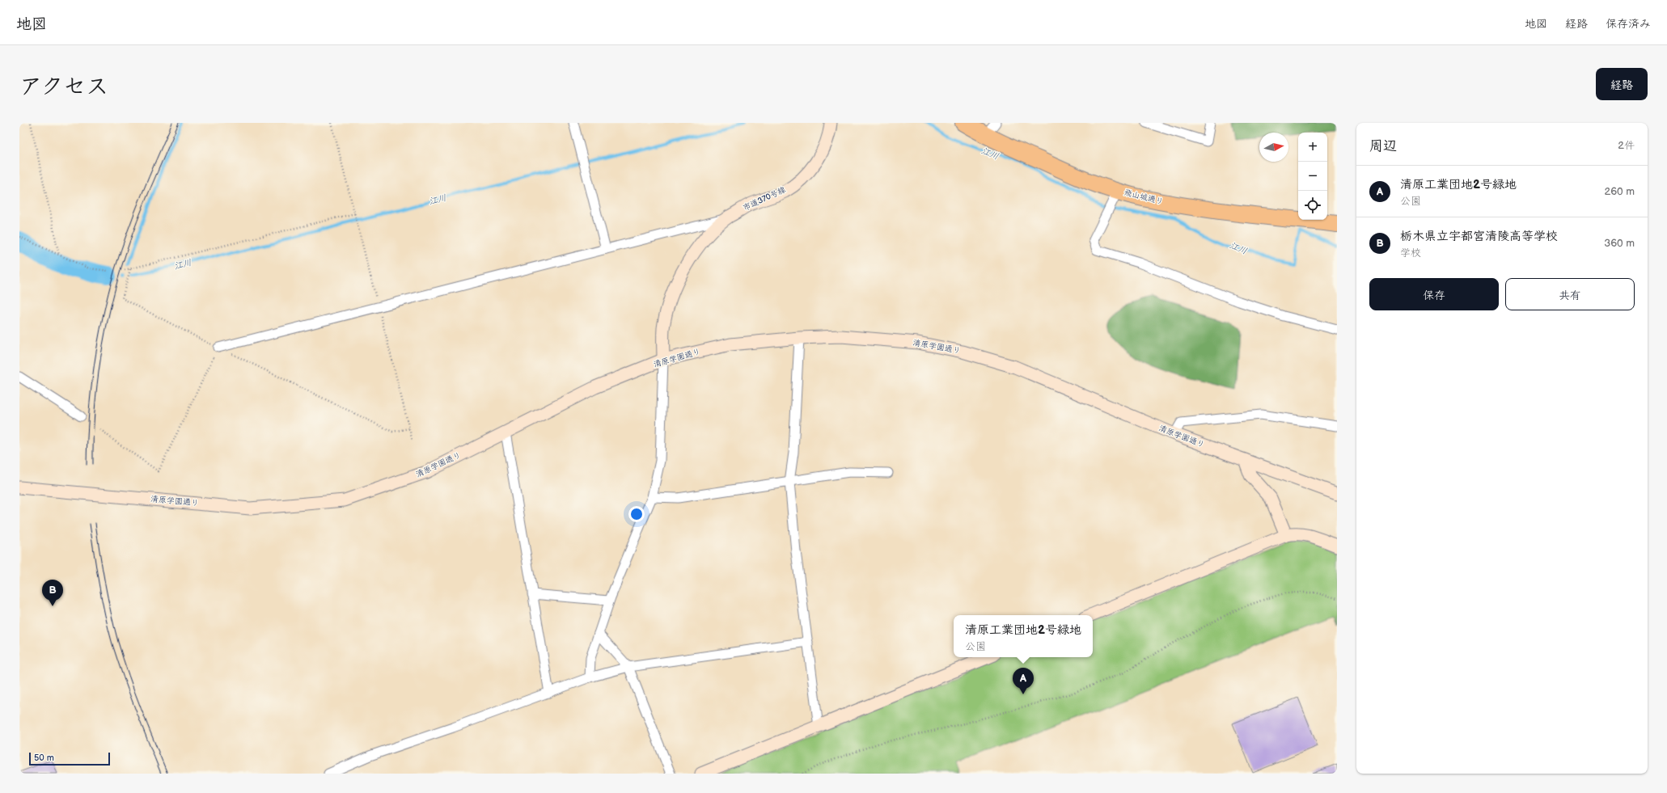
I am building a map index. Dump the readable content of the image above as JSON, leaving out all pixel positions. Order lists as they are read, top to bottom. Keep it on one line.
{"streets":{"highway":["飛山城通り"],"street":["市道370号線","清原学園通り"]},"crossings":[["市道370号線","清原学園通り"]],"water":["江川"],"scale_bar":"50 m","north":"right","page":{"header":"地図","nav":["地図","経路","保存済み"],"title":"アクセス","buttons":["経路",["保存","共有"]],"heading":["周辺","2件"],"map_buttons":["+","−"],"list":[{"mark":"A","name":"清原工業団地2号緑地","note":"公園","value":"260 m"},{"mark":"B","name":"栃木県立宇都宮清陵高等学校","note":"学校","value":"360 m"}],"pins":["B","A"],"popup":["清原工業団地2号緑地","公園"],"scale":"50 m"}}
